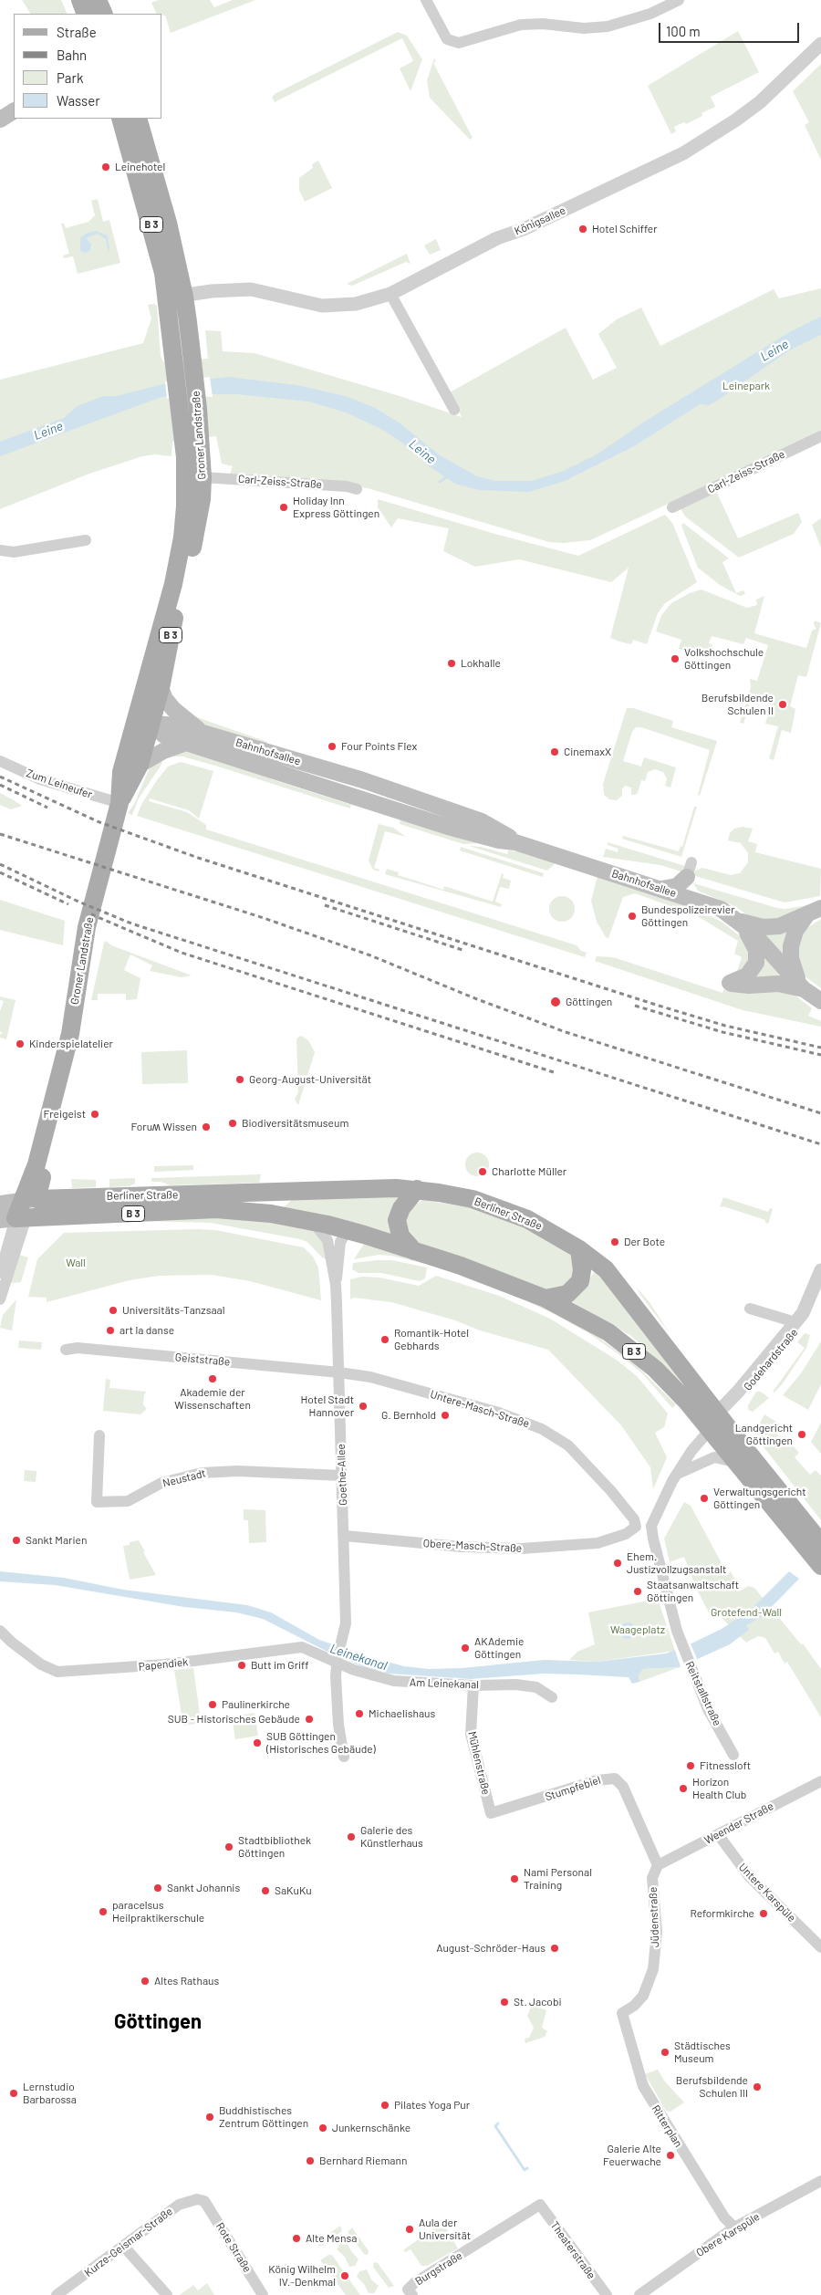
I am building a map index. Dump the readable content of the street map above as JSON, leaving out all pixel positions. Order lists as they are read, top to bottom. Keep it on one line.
{"streets":{"main road":["B 3","Groner Landstraße","Bahnhofsallee","Berliner Straße"],"street":["Königsallee","Carl-Zeiss-Straße","Zum Leineufer","Geiststraße","Godehardstraße","Untere-Masch-Straße","Goethe-Allee","Neustadt","Obere-Masch-Straße","Papendiek","Am Leinekanal","Reitstallstraße","Mühlenstraße","Stumpfebiel","Weender Straße","Untere Karspüle","Jüdenstraße","Ritterplan","Obere Karspüle","Kurze-Geismar-Straße","Rote Straße","Theaterstraße","Burgstraße"]},"crossings":[["Königsallee","Groner Landstraße"],["Groner Landstraße","Carl-Zeiss-Straße"],["Groner Landstraße","Bahnhofsallee"],["Groner Landstraße","Zum Leineufer"],["Groner Landstraße","Berliner Straße"],["Berliner Straße","Godehardstraße"],["Berliner Straße","Goethe-Allee"],["Geiststraße","Untere-Masch-Straße"],["Geiststraße","Goethe-Allee"],["Untere-Masch-Straße","Goethe-Allee"],["Untere-Masch-Straße","Obere-Masch-Straße"],["Goethe-Allee","Neustadt"],["Goethe-Allee","Obere-Masch-Straße"],["Goethe-Allee","Papendiek"],["Goethe-Allee","Am Leinekanal"],["Obere-Masch-Straße","Reitstallstraße"],["Papendiek","Am Leinekanal"],["Am Leinekanal","Mühlenstraße"],["Mühlenstraße","Stumpfebiel"],["Stumpfebiel","Weender Straße"],["Stumpfebiel","Jüdenstraße"],["Weender Straße","Untere Karspüle"],["Weender Straße","Jüdenstraße"],["Jüdenstraße","Ritterplan"],["Ritterplan","Obere Karspüle"],["Kurze-Geismar-Straße","Rote Straße"],["Theaterstraße","Burgstraße"]],"districts":["Göttingen"],"water":["Leine","Leinekanal"],"parks":["Leinepark","Wall","Grotefend-Wall","Waageplatz"],"places":["Leinehotel","Hotel Schiffer","Holiday Inn Express Göttingen","Volkshochschule Göttingen","Lokhalle","Berufsbildende Schulen II","Four Points Flex","CinemaxX","Bundespolizeirevier Göttingen","Göttingen","Kinderspielatelier","Georg-August-Universität","Freigeist","Biodiversitätsmuseum","Foruʍ Wissen","Charlotte Müller","Der Bote","Universitäts-Tanzsaal","art la danse","Romantik-Hotel Gebhards","Akademie der Wissenschaften","Hotel Stadt Hannover","G. Bernhold","Landgericht Göttingen","Verwaltungsgericht Göttingen","Sankt Marien","Ehem. Justizvollzugsanstalt","Staatsanwaltschaft Göttingen","AKAdemie Göttingen","Butt im Griff","Paulinerkirche","Michaelishaus","SUB - Historisches Gebäude","SUB Göttingen (Historisches Gebäude)","Fitnessloft","Horizon Health Club","Galerie des Künstlerhaus","Stadtbibliothek Göttingen","Nami Personal Training","Sankt Johannis","SaKuKu","paracelsus Heilpraktikerschule","Reformkirche","August-Schröder-Haus","Altes Rathaus","St. Jacobi","Städtisches Museum","Berufsbildende Schulen III","Lernstudio Barbarossa","Pilates Yoga Pur","Buddhistisches Zentrum Göttingen","Junkernschänke","Galerie Alte Feuerwache","Bernhard Riemann","Aula der Universität","Alte Mensa","König Wilhelm IV.-Denkmal"],"legend":["Straße","Bahn","Park","Wasser"],"scale_bar":"100 m"}
